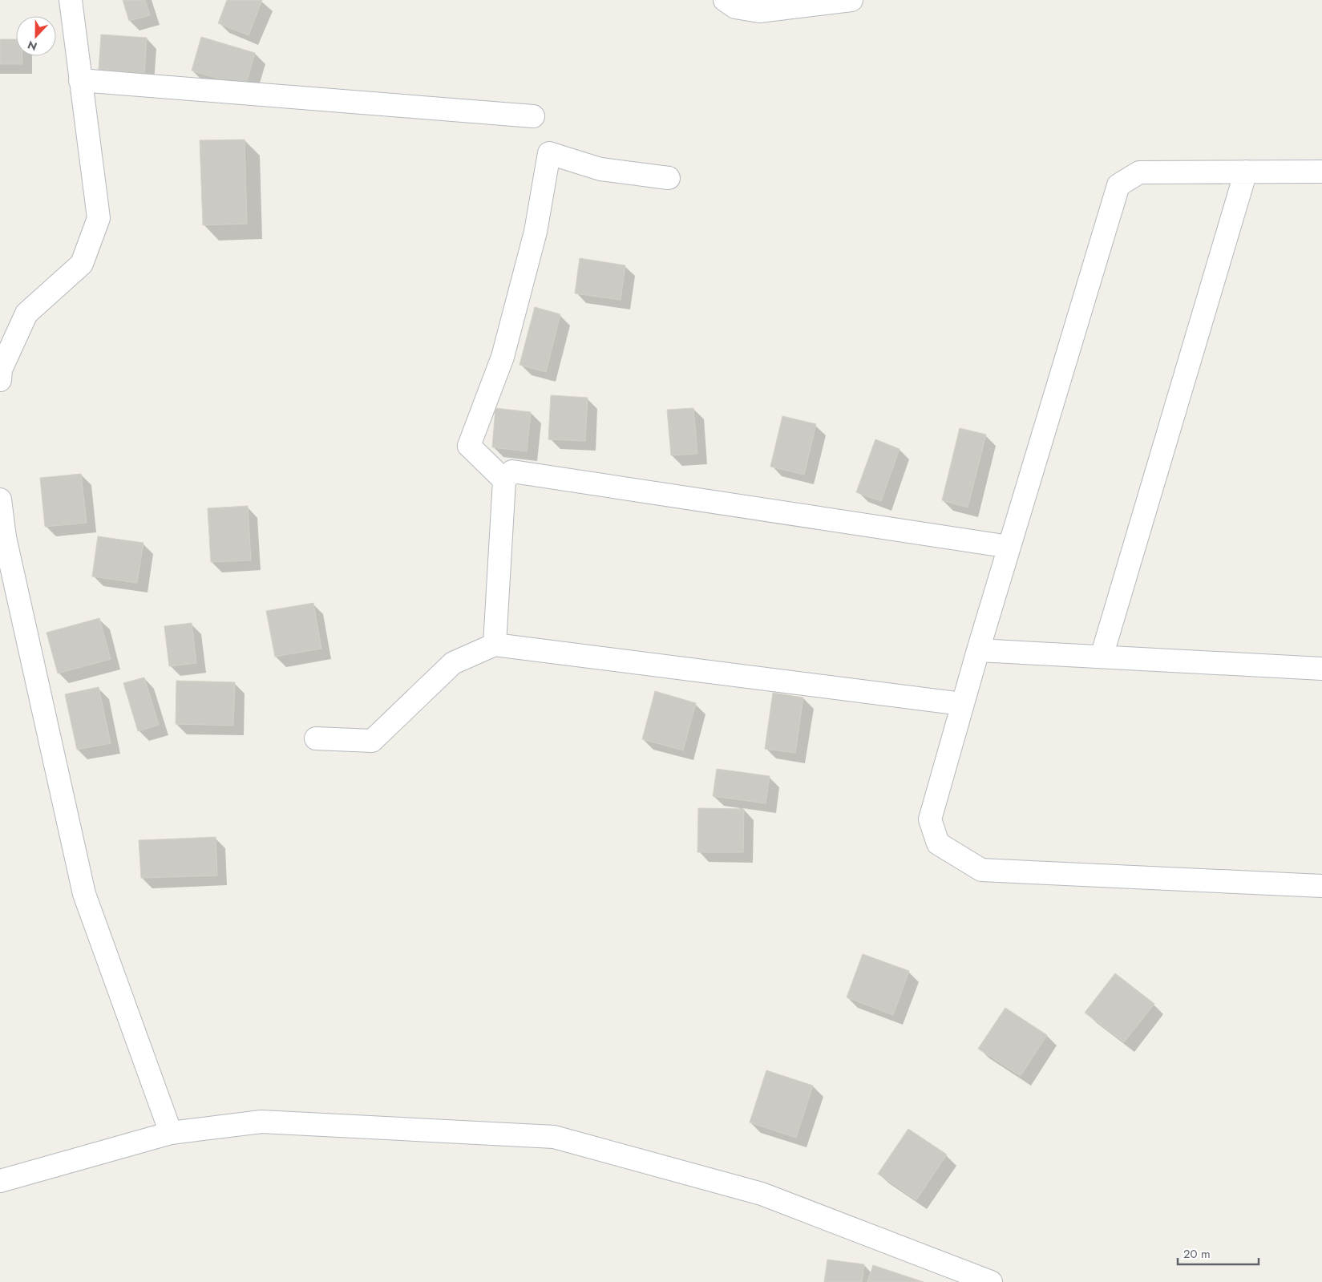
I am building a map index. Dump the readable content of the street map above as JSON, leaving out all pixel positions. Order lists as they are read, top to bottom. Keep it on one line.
{"scale_bar":"20 m","north":"bottom"}
